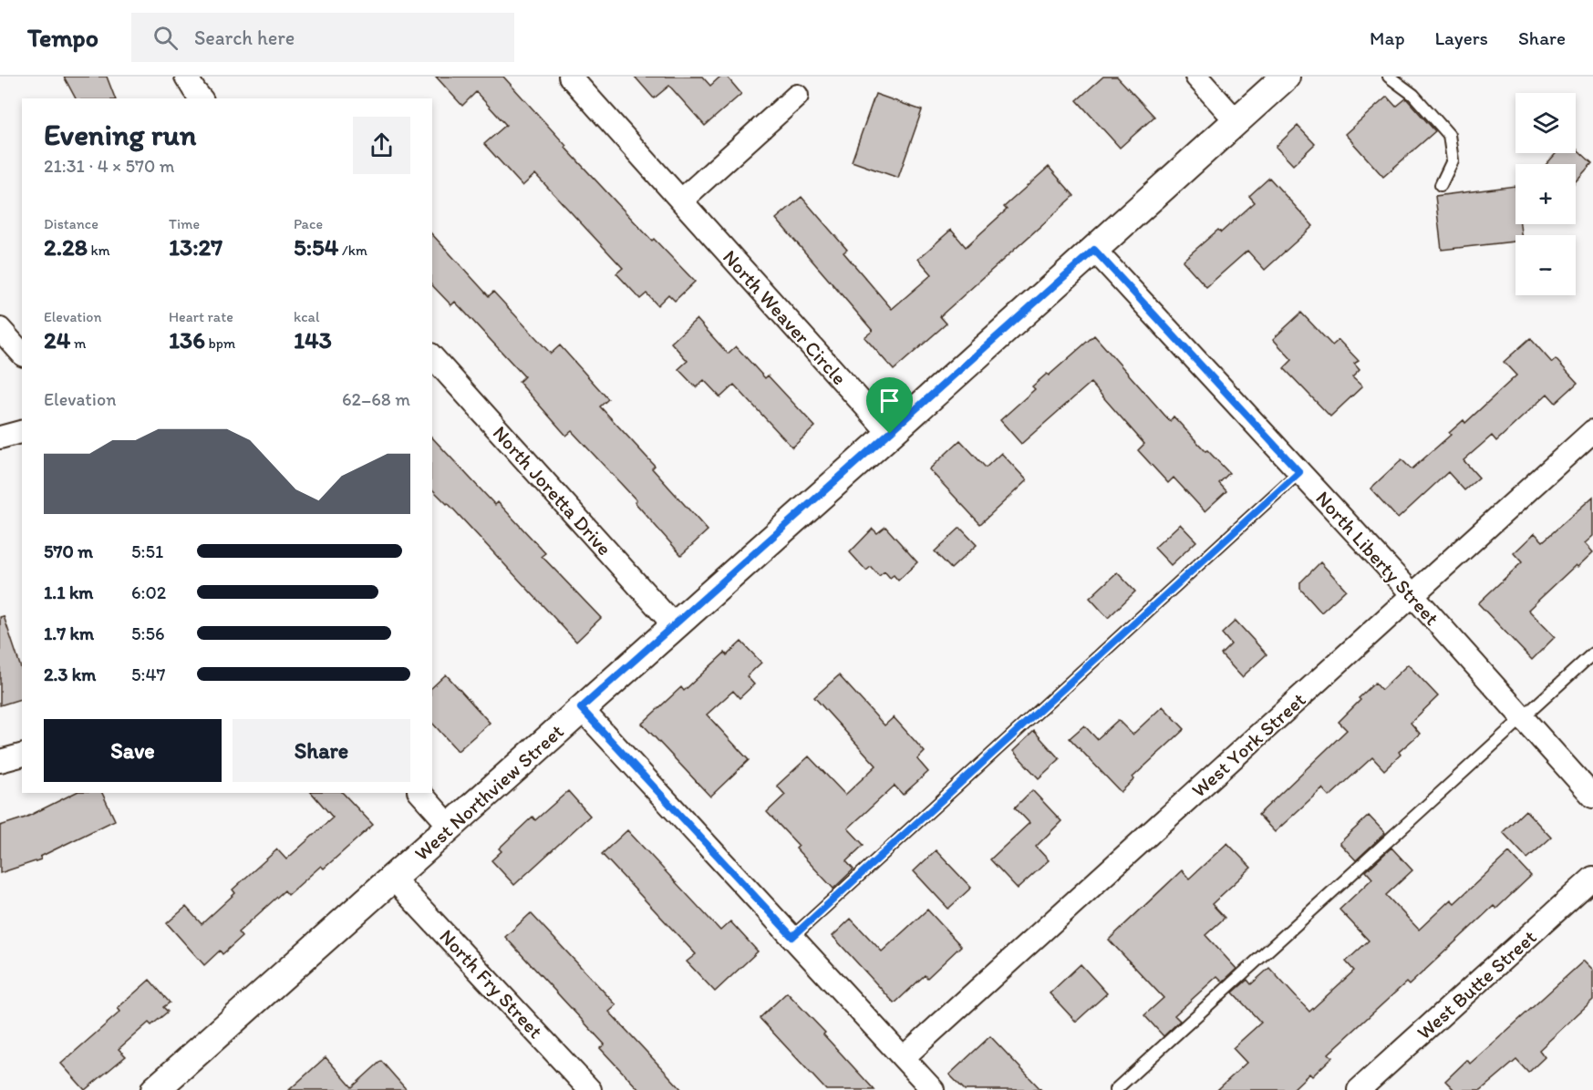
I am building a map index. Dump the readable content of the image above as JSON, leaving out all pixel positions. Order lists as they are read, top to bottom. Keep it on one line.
{"streets":{"street":["North Weaver Circle","North Joretta Drive","North Liberty Street","West York Street","West Northview Street","North Fry Street","West Butte Street"]},"crossings":[["North Weaver Circle","West Northview Street"],["North Joretta Drive","West Northview Street"],["North Liberty Street","West York Street"],["North Liberty Street","West Northview Street"],["West Northview Street","North Fry Street"]],"page":{"header":"Tempo","search":"Search here","nav":["Map","Layers","Share"],"map_buttons":["+","−"],"heading":["Evening run","21:31 · 4 × 570 m"],"stats":[["Distance","2.28 km"],["Time","13:27"],["Pace","5:54 /km"],["Elevation","24 m"],["Heart rate","136 bpm"],["kcal","143"]],"chart":["Elevation","62–68 m"],"list":[{"name":"570 m","note":"5:51"},{"name":"1.1 km","note":"6:02"},{"name":"1.7 km","note":"5:56"},{"name":"2.3 km","note":"5:47"}],"buttons":["Save","Share"]}}
